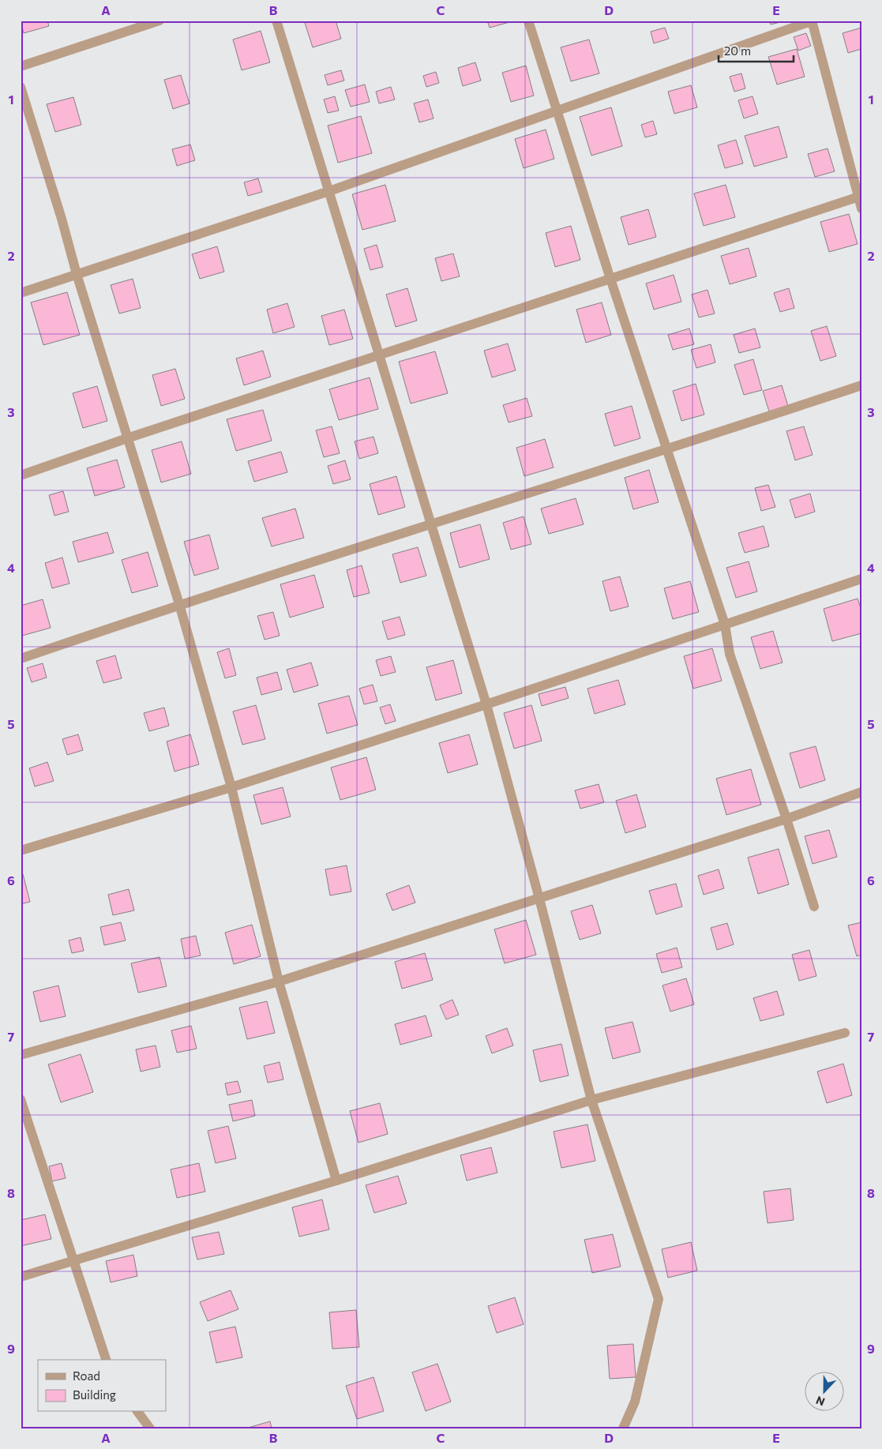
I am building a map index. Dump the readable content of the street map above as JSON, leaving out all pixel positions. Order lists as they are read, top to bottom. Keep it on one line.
{"legend":["Road","Building"],"scale_bar":"20 m","north":"bottom","grid":{"columns":["A","B","C","D","E"],"rows":["1","2","3","4","5","6","7","8","9"]}}
